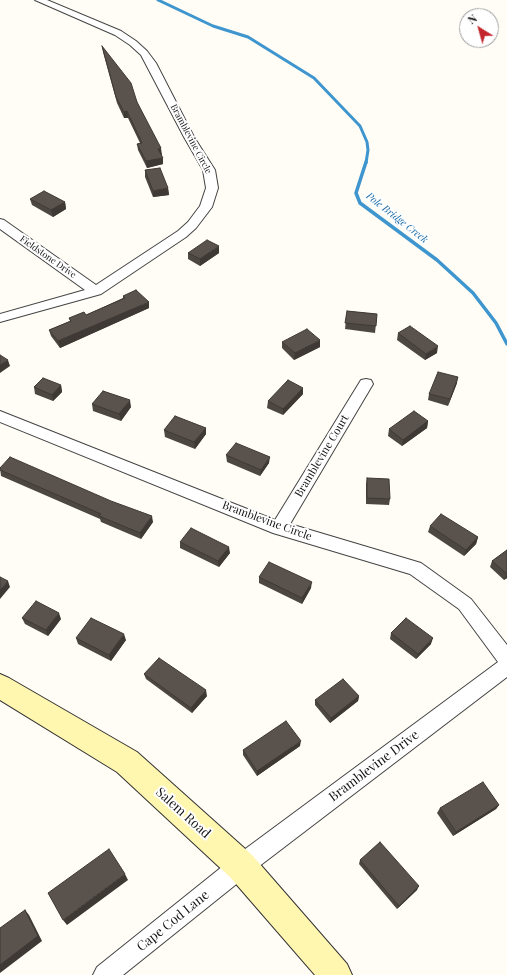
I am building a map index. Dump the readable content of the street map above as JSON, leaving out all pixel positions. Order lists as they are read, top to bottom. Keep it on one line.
{"streets":{"street":["Bramblevine Circle","Fieldstone Drive","Bramblevine Court","Bramblevine Drive","Salem Road","Cape Cod Lane"]},"crossings":[["Bramblevine Circle","Fieldstone Drive"],["Bramblevine Circle","Bramblevine Court"],["Bramblevine Drive","Salem Road"],["Bramblevine Drive","Cape Cod Lane"],["Salem Road","Cape Cod Lane"]],"water":["Pole Bridge Creek"],"north":"top left"}
